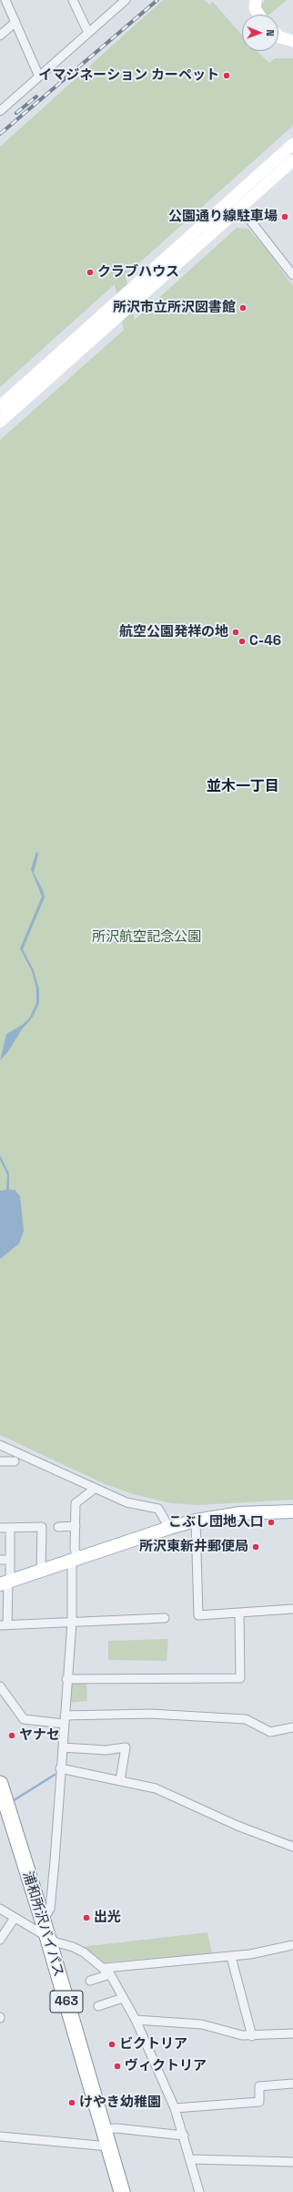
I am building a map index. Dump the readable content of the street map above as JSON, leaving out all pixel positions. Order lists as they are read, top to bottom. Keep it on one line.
{"streets":{"highway":["浦和所沢バイパス","463"]},"districts":["並木一丁目"],"parks":["所沢航空記念公園"],"places":["イマジネーション カーペット","公園通り線駐車場","クラブハウス","所沢市立所沢図書館","航空公園発祥の地","C-46","こぶし団地入口","所沢東新井郵便局","ヤナセ","出光","ビクトリア","ヴィクトリア","けやき幼稚園"],"north":"right"}
